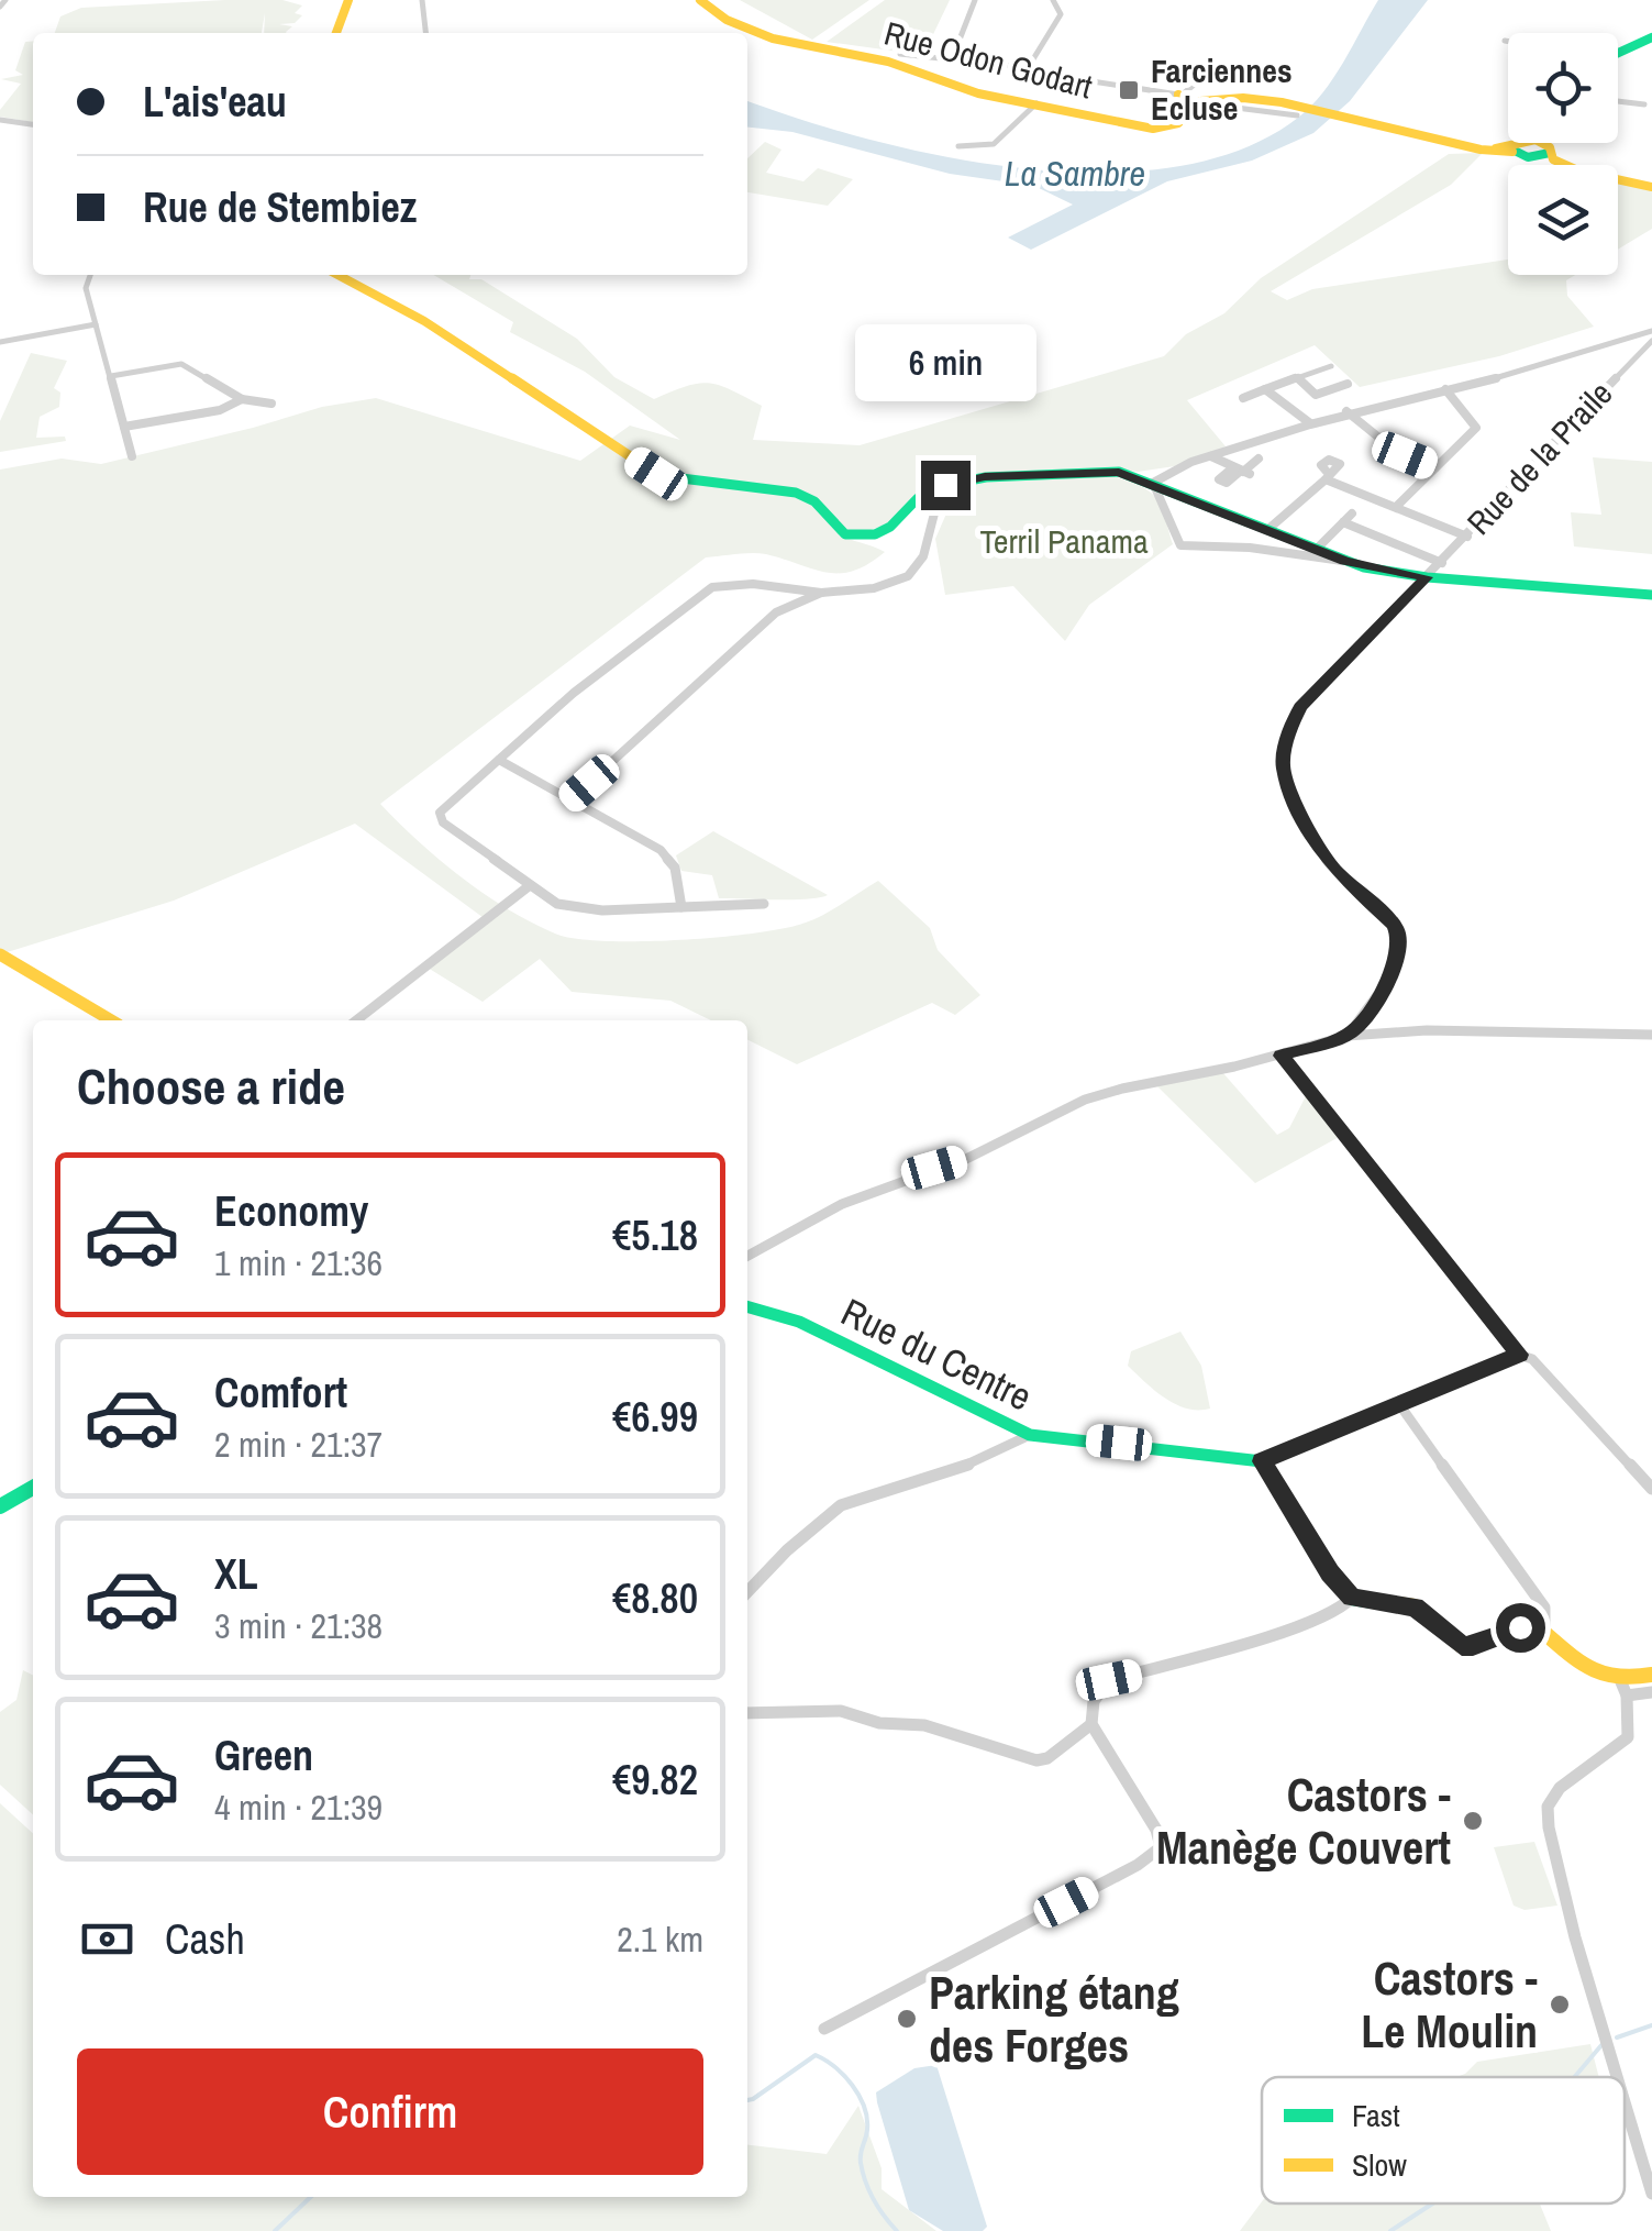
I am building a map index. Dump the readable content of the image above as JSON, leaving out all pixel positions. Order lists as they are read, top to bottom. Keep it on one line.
{"streets":{"street":["Rue Odon Godart","Rue de la Praile","Rue du Centre"]},"water":["La Sambre"],"parks":["Terril Panama"],"places":{"transit":["Farciennes Ecluse"],"other":["Castors - Manège Couvert","Castors - Le Moulin","Parking étang des Forges"]},"legend":["Fast","Slow"],"page":{"banner":["L'ais'eau","Rue de Stembiez"],"bubble":"6 min","heading":"Choose a ride","list":[{"name":"Economy","note":"1 min · 21:36","value":"€5.18"},{"name":"Comfort","note":"2 min · 21:37","value":"€6.99"},{"name":"XL","note":"3 min · 21:38","value":"€8.80"},{"name":"Green","note":"4 min · 21:39","value":"€9.82"}],"pay":["Cash","2.1 km"],"buttons":"Confirm"}}
